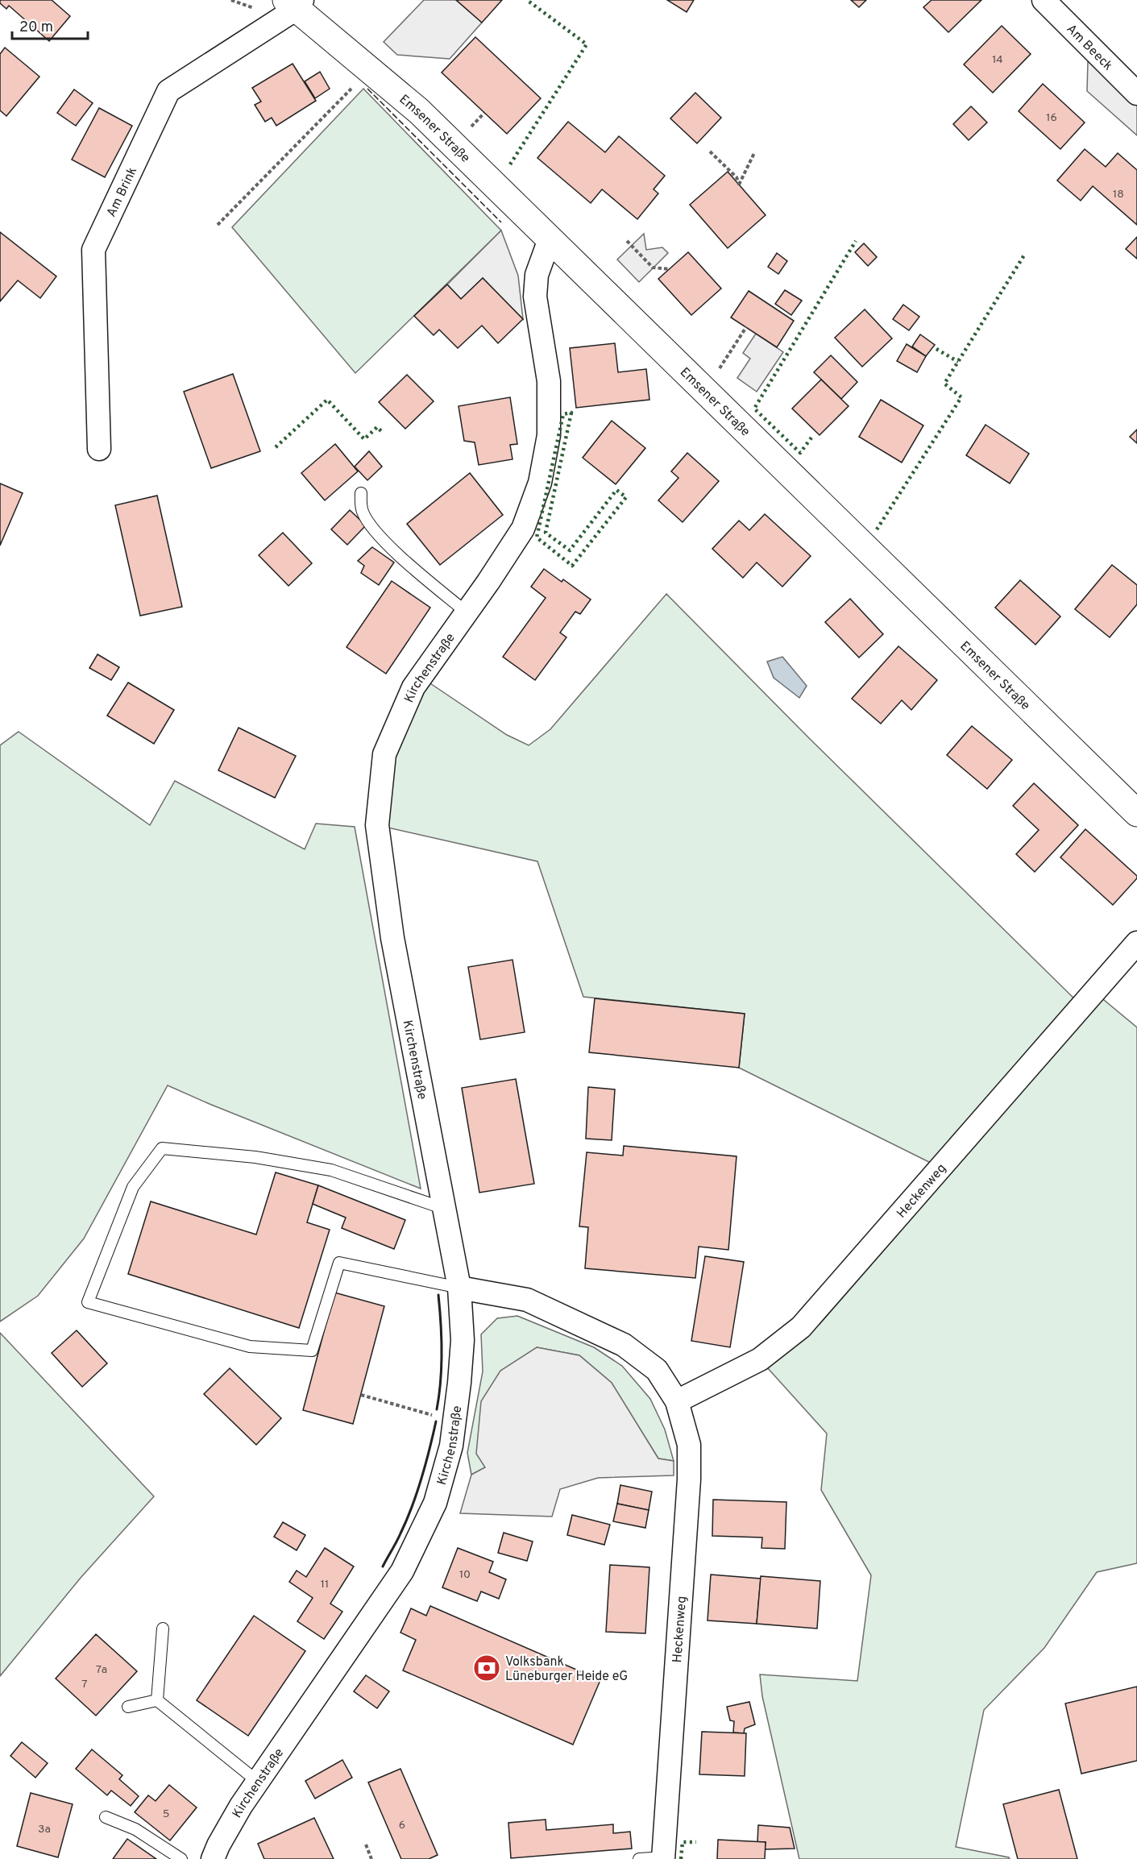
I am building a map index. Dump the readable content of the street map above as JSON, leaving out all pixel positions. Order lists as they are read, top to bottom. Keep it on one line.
{"streets":{"street":["Am Beeck","Emsener Straße","Am Brink","Kirchenstraße","Heckenweg"]},"crossings":[["Emsener Straße","Am Brink"],["Emsener Straße","Kirchenstraße"],["Kirchenstraße","Heckenweg"]],"places":{"bank":["Volksbank Lüneburger Heide eG"]},"house_numbers":["14","16","18","10","11","7a","7","5","6","3a"],"scale_bar":"20 m"}
